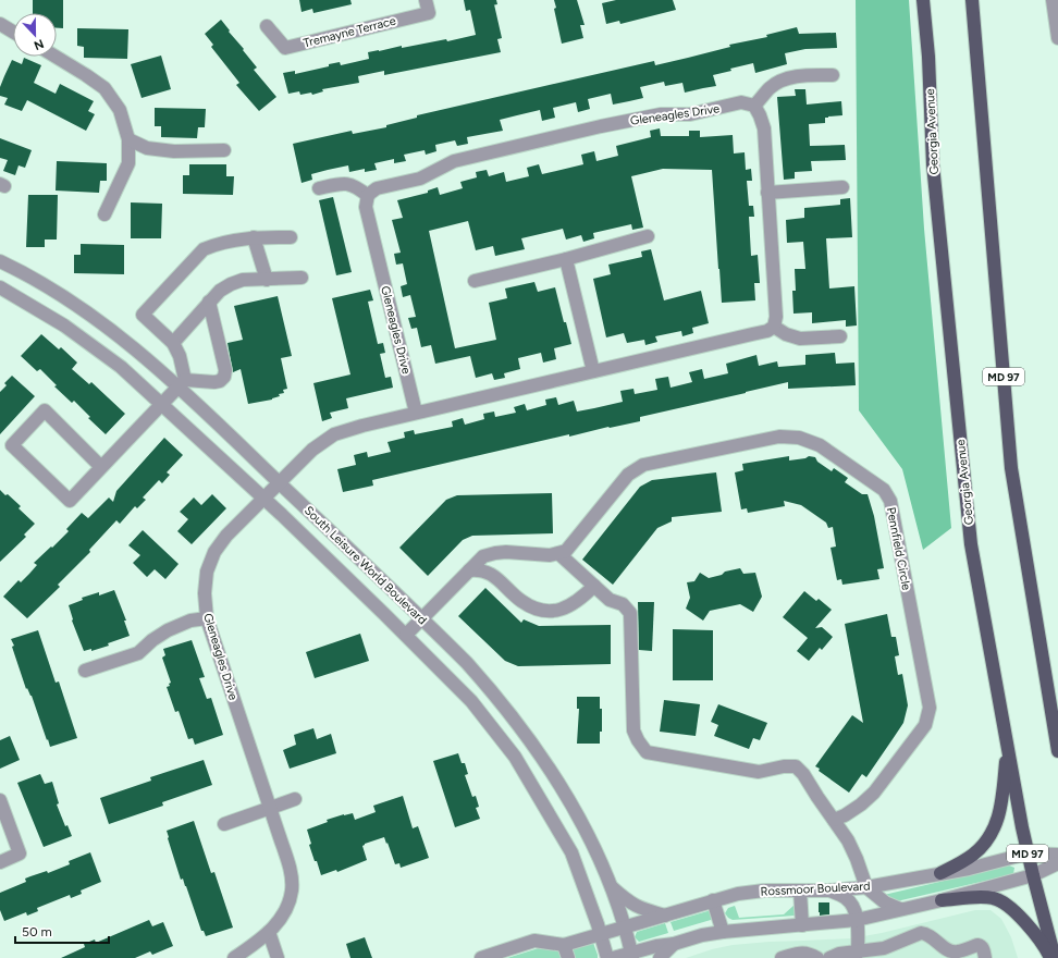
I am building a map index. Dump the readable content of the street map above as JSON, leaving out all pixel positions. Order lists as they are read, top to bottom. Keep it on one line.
{"streets":{"main road":["Georgia Avenue","MD 97"],"street":["Tremayne Terrace","Gleneagles Drive","Pennfield Circle","South Leisure World Boulevard","Rossmoor Boulevard"]},"crossings":[["Gleneagles Drive","South Leisure World Boulevard"],["Georgia Avenue","Rossmoor Boulevard"],["South Leisure World Boulevard","Rossmoor Boulevard"]],"scale_bar":"50 m","north":"bottom"}
